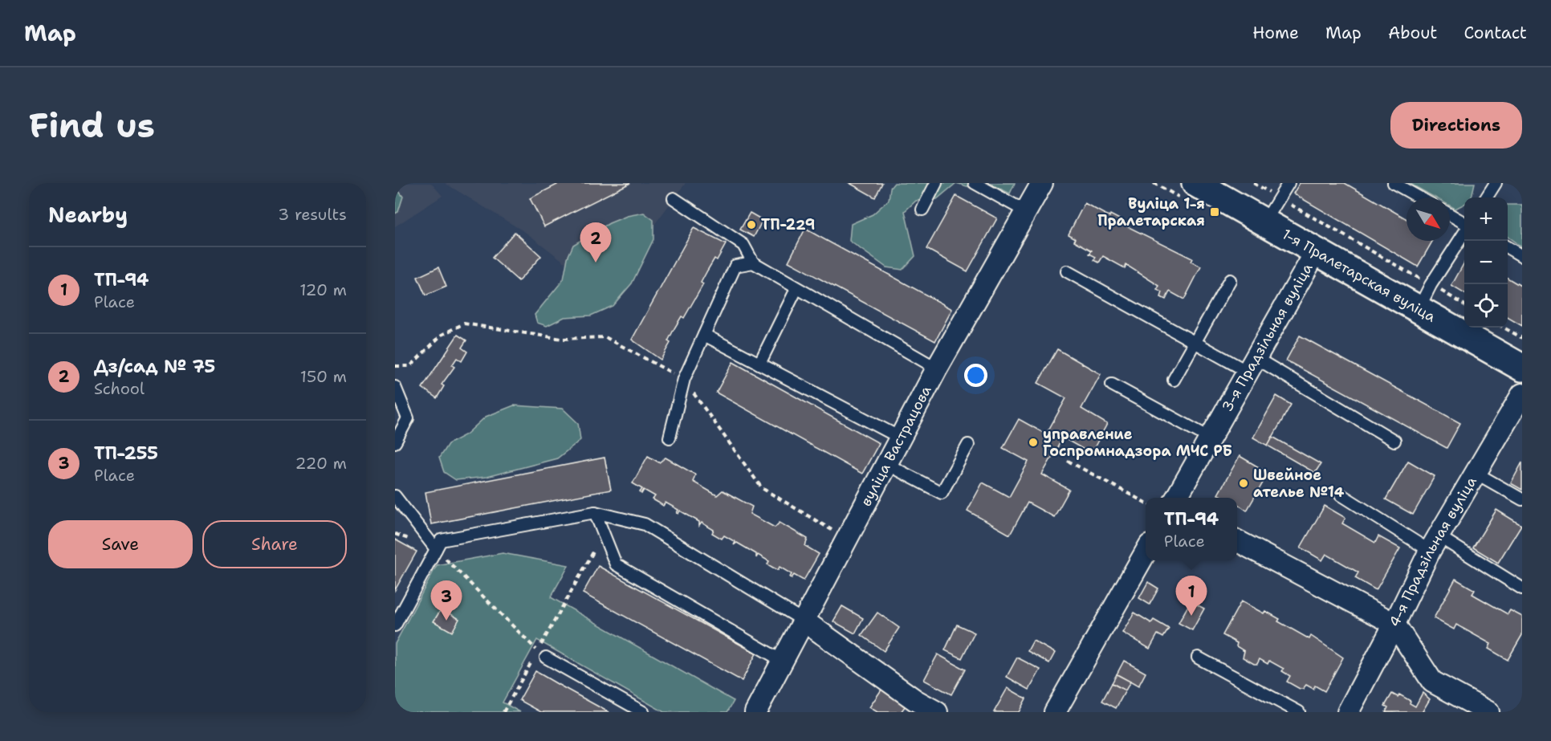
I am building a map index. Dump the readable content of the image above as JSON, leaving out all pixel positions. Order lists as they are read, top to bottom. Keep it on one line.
{"streets":{"main road":["1-я Пралетарская вуліца"],"street":["3-я Прадзільная вуліца","вуліца Вастрацова","4-я Прадзільная вуліца"]},"crossings":[["1-я Пралетарская вуліца","3-я Прадзільная вуліца"]],"places":{"transit":["Вуліца 1-я Пралетарская"],"other":["ТП-229","управление Госпромнадзора МЧС РБ","Швейное ателье №14"]},"north":"bottom right","page":{"header":"Map","nav":["Home","Map","About","Contact"],"buttons":["Directions",["Save","Share"]],"title":"Find us","heading":["Nearby","3 results"],"map_buttons":["+","−"],"pins":["2","1","3"],"list":[{"mark":"1","name":"ТП-94","note":"Place","value":"120 m"},{"mark":"2","name":"Дз/сад № 75","note":"School","value":"150 m"},{"mark":"3","name":"ТП-255","note":"Place","value":"220 m"}],"popup":["ТП-94","Place"]}}
